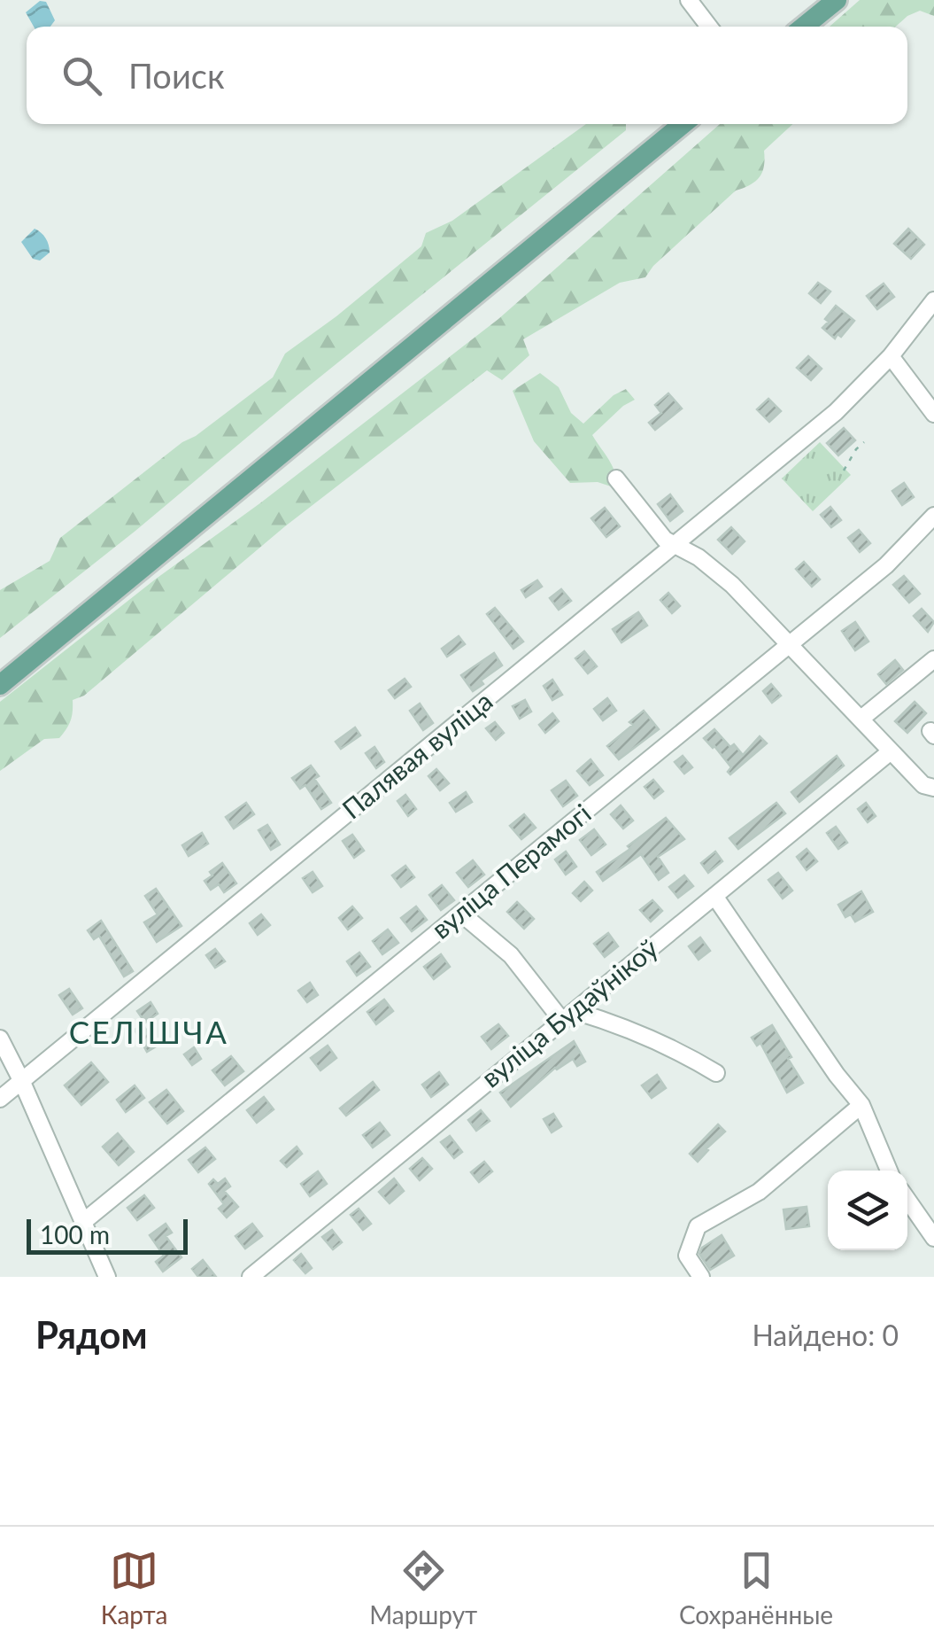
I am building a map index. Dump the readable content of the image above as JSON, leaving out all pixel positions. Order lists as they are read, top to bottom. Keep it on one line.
{"streets":{"street":["Палявая вуліца","вуліца Перамогі","вуліца Будаўнікоў"]},"districts":["СЕЛІШЧА"],"scale_bar":"100 m","page":{"search":"Поиск","scale":"100 m","heading":["Рядом","Найдено: 0"],"nav":["Карта","Маршрут","Сохранённые"]}}
